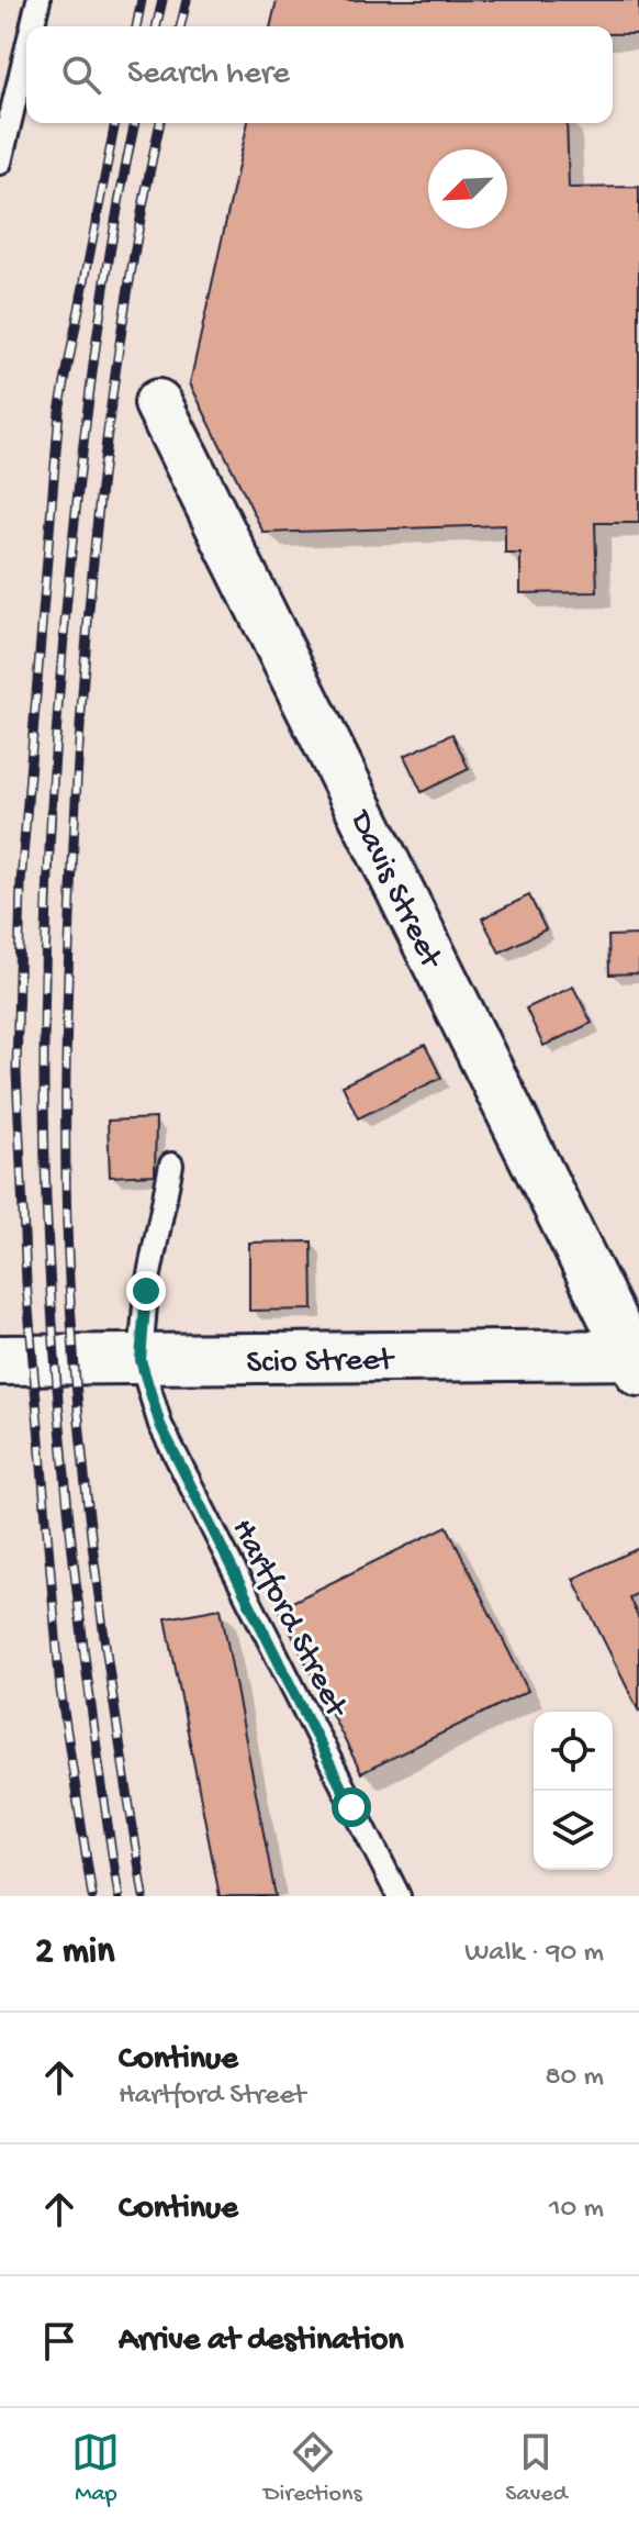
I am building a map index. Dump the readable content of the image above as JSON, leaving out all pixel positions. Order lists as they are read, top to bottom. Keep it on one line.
{"streets":{"street":["Davis Street","Scio Street"],"lane":["Hartford Street"]},"crossings":[["Davis Street","Scio Street"],["Scio Street","Hartford Street"]],"north":"bottom left","page":{"search":"Search here","heading":["2 min","Walk · 90 m"],"list":[["Continue","Hartford Street","80 m"],["Continue","10 m"],"Arrive at destination"],"nav":["Map","Directions","Saved"]}}
